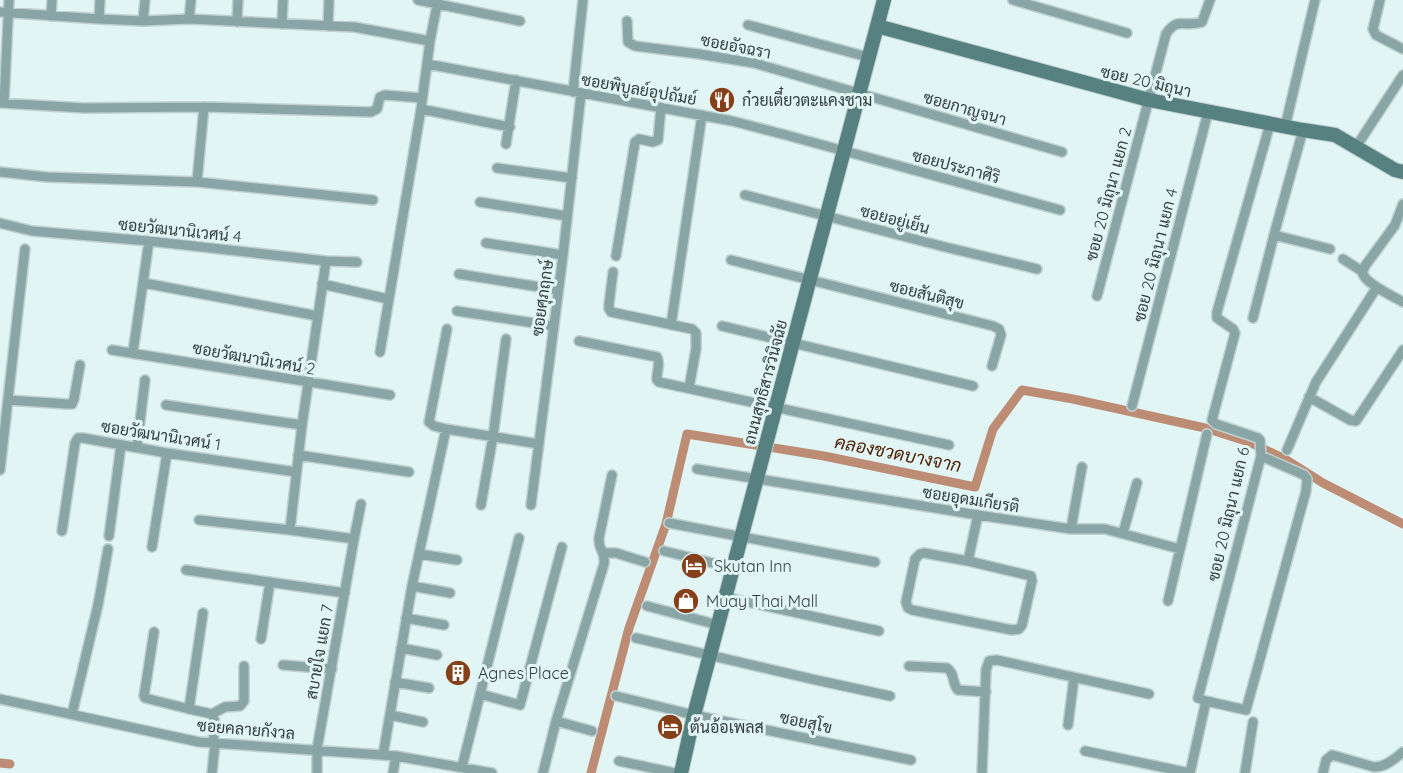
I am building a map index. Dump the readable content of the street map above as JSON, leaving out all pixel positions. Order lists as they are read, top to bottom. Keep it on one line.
{"streets":{"street":["ซอยอัจฉรา","ซอย 20 มิถุนา","ซอยพิบูลย์อุปถัมย์","ซอยกาญจนา","ซอยประภาศิริ","ซอย 20 มิถุนา แยก 2","ซอยอยู่เย็น","ซอยวัฒนานิเวศน์ 4","ซอย 20 มิถุนา แยก 4","ซอยสันติสุข","ซอยศุภฤกษ์","ซอยวัฒนานิเวศน์ 2","ถนนสุทธิสารวินิจฉัย","ซอยวัฒนานิเวศน์ 1","ซอยอุดมเกียรติ","ซอย 20 มิถุนา แยก 6","สบายใจ แยก 7","ซอยสุโข","ซอยคลายกังวล"]},"crossings":[["ซอยอัจฉรา","ซอยกาญจนา"],["ซอยอัจฉรา","ถนนสุทธิสารวินิจฉัย"],["ซอย 20 มิถุนา","ซอย 20 มิถุนา แยก 2"],["ซอย 20 มิถุนา","ซอย 20 มิถุนา แยก 4"],["ซอย 20 มิถุนา","ถนนสุทธิสารวินิจฉัย"],["ซอย 20 มิถุนา","ซอย 20 มิถุนา แยก 6"],["ซอยพิบูลย์อุปถัมย์","ซอยประภาศิริ"],["ซอยพิบูลย์อุปถัมย์","ซอยศุภฤกษ์"],["ซอยพิบูลย์อุปถัมย์","ถนนสุทธิสารวินิจฉัย"],["ซอยกาญจนา","ถนนสุทธิสารวินิจฉัย"],["ซอยประภาศิริ","ถนนสุทธิสารวินิจฉัย"],["ซอยอยู่เย็น","ถนนสุทธิสารวินิจฉัย"],["ซอยสันติสุข","ถนนสุทธิสารวินิจฉัย"],["ถนนสุทธิสารวินิจฉัย","ซอยอุดมเกียรติ"],["ถนนสุทธิสารวินิจฉัย","ซอยสุโข"],["สบายใจ แยก 7","ซอยคลายกังวล"]],"water":["คลองชวดบางจาก"],"places":{"restaurant":["ก๋วยเตี๋ยวตะแคงชาม"],"hotel":["Skutan Inn","ต้นอ้อเพลส"],"shop":["Muay Thai Mall"],"building":["Agnes Place"]}}
